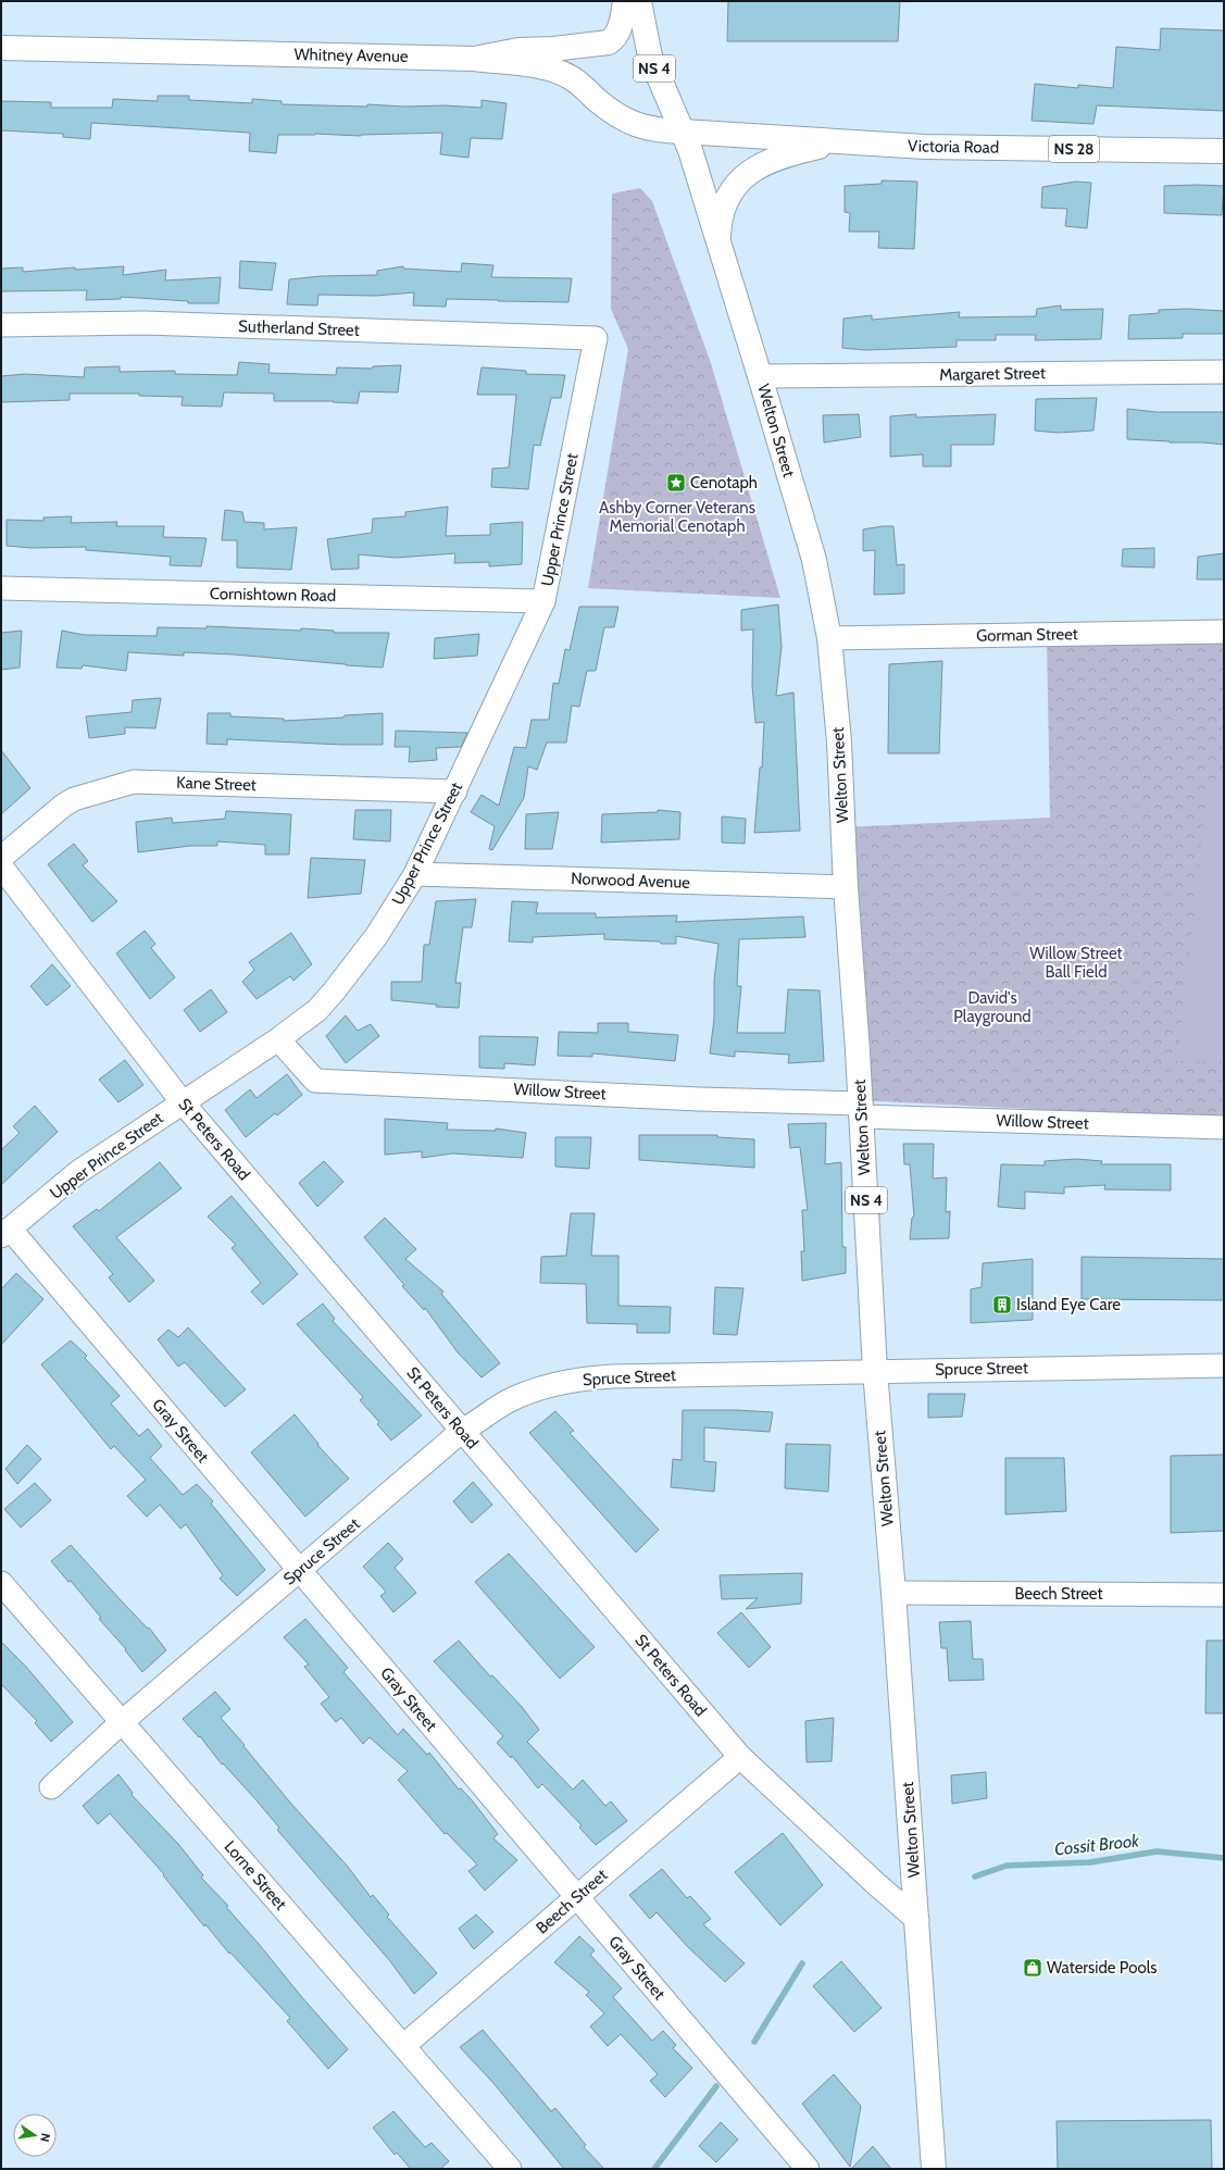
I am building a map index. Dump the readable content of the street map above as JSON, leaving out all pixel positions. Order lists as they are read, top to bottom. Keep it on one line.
{"streets":{"main road":["Whitney Avenue","NS 4","Victoria Road","NS 28","Welton Street"],"street":["Sutherland Street","Margaret Street","Upper Prince Street","Cornishtown Road","Gorman Street","Kane Street","Norwood Avenue","Willow Street","St Peters Road","Spruce Street","Gray Street","Beech Street","Lorne Street"]},"crossings":[["Whitney Avenue","NS 4"],["Whitney Avenue","Victoria Road"],["Whitney Avenue","Welton Street"],["NS 4","Victoria Road"],["NS 4","Welton Street"],["Victoria Road","Welton Street"],["Sutherland Street","Upper Prince Street"],["Margaret Street","Welton Street"],["Welton Street","Gorman Street"],["Welton Street","Norwood Avenue"],["Welton Street","Willow Street"],["Welton Street","St Peters Road"],["Welton Street","Spruce Street"],["Welton Street","Beech Street"],["Upper Prince Street","Cornishtown Road"],["Upper Prince Street","Kane Street"],["Upper Prince Street","Norwood Avenue"],["Upper Prince Street","Willow Street"],["Upper Prince Street","St Peters Road"],["Upper Prince Street","Gray Street"],["St Peters Road","Spruce Street"],["St Peters Road","Beech Street"],["Spruce Street","Gray Street"],["Spruce Street","Lorne Street"],["Gray Street","Beech Street"],["Beech Street","Lorne Street"]],"water":["Cossit Brook"],"parks":["Ashby Corner Veterans Memorial Cenotaph","Willow Street Ball Field","David's Playground"],"places":{"place":["Cenotaph"],"building":["Island Eye Care"],"shop":["Waterside Pools"]},"north":"right"}
